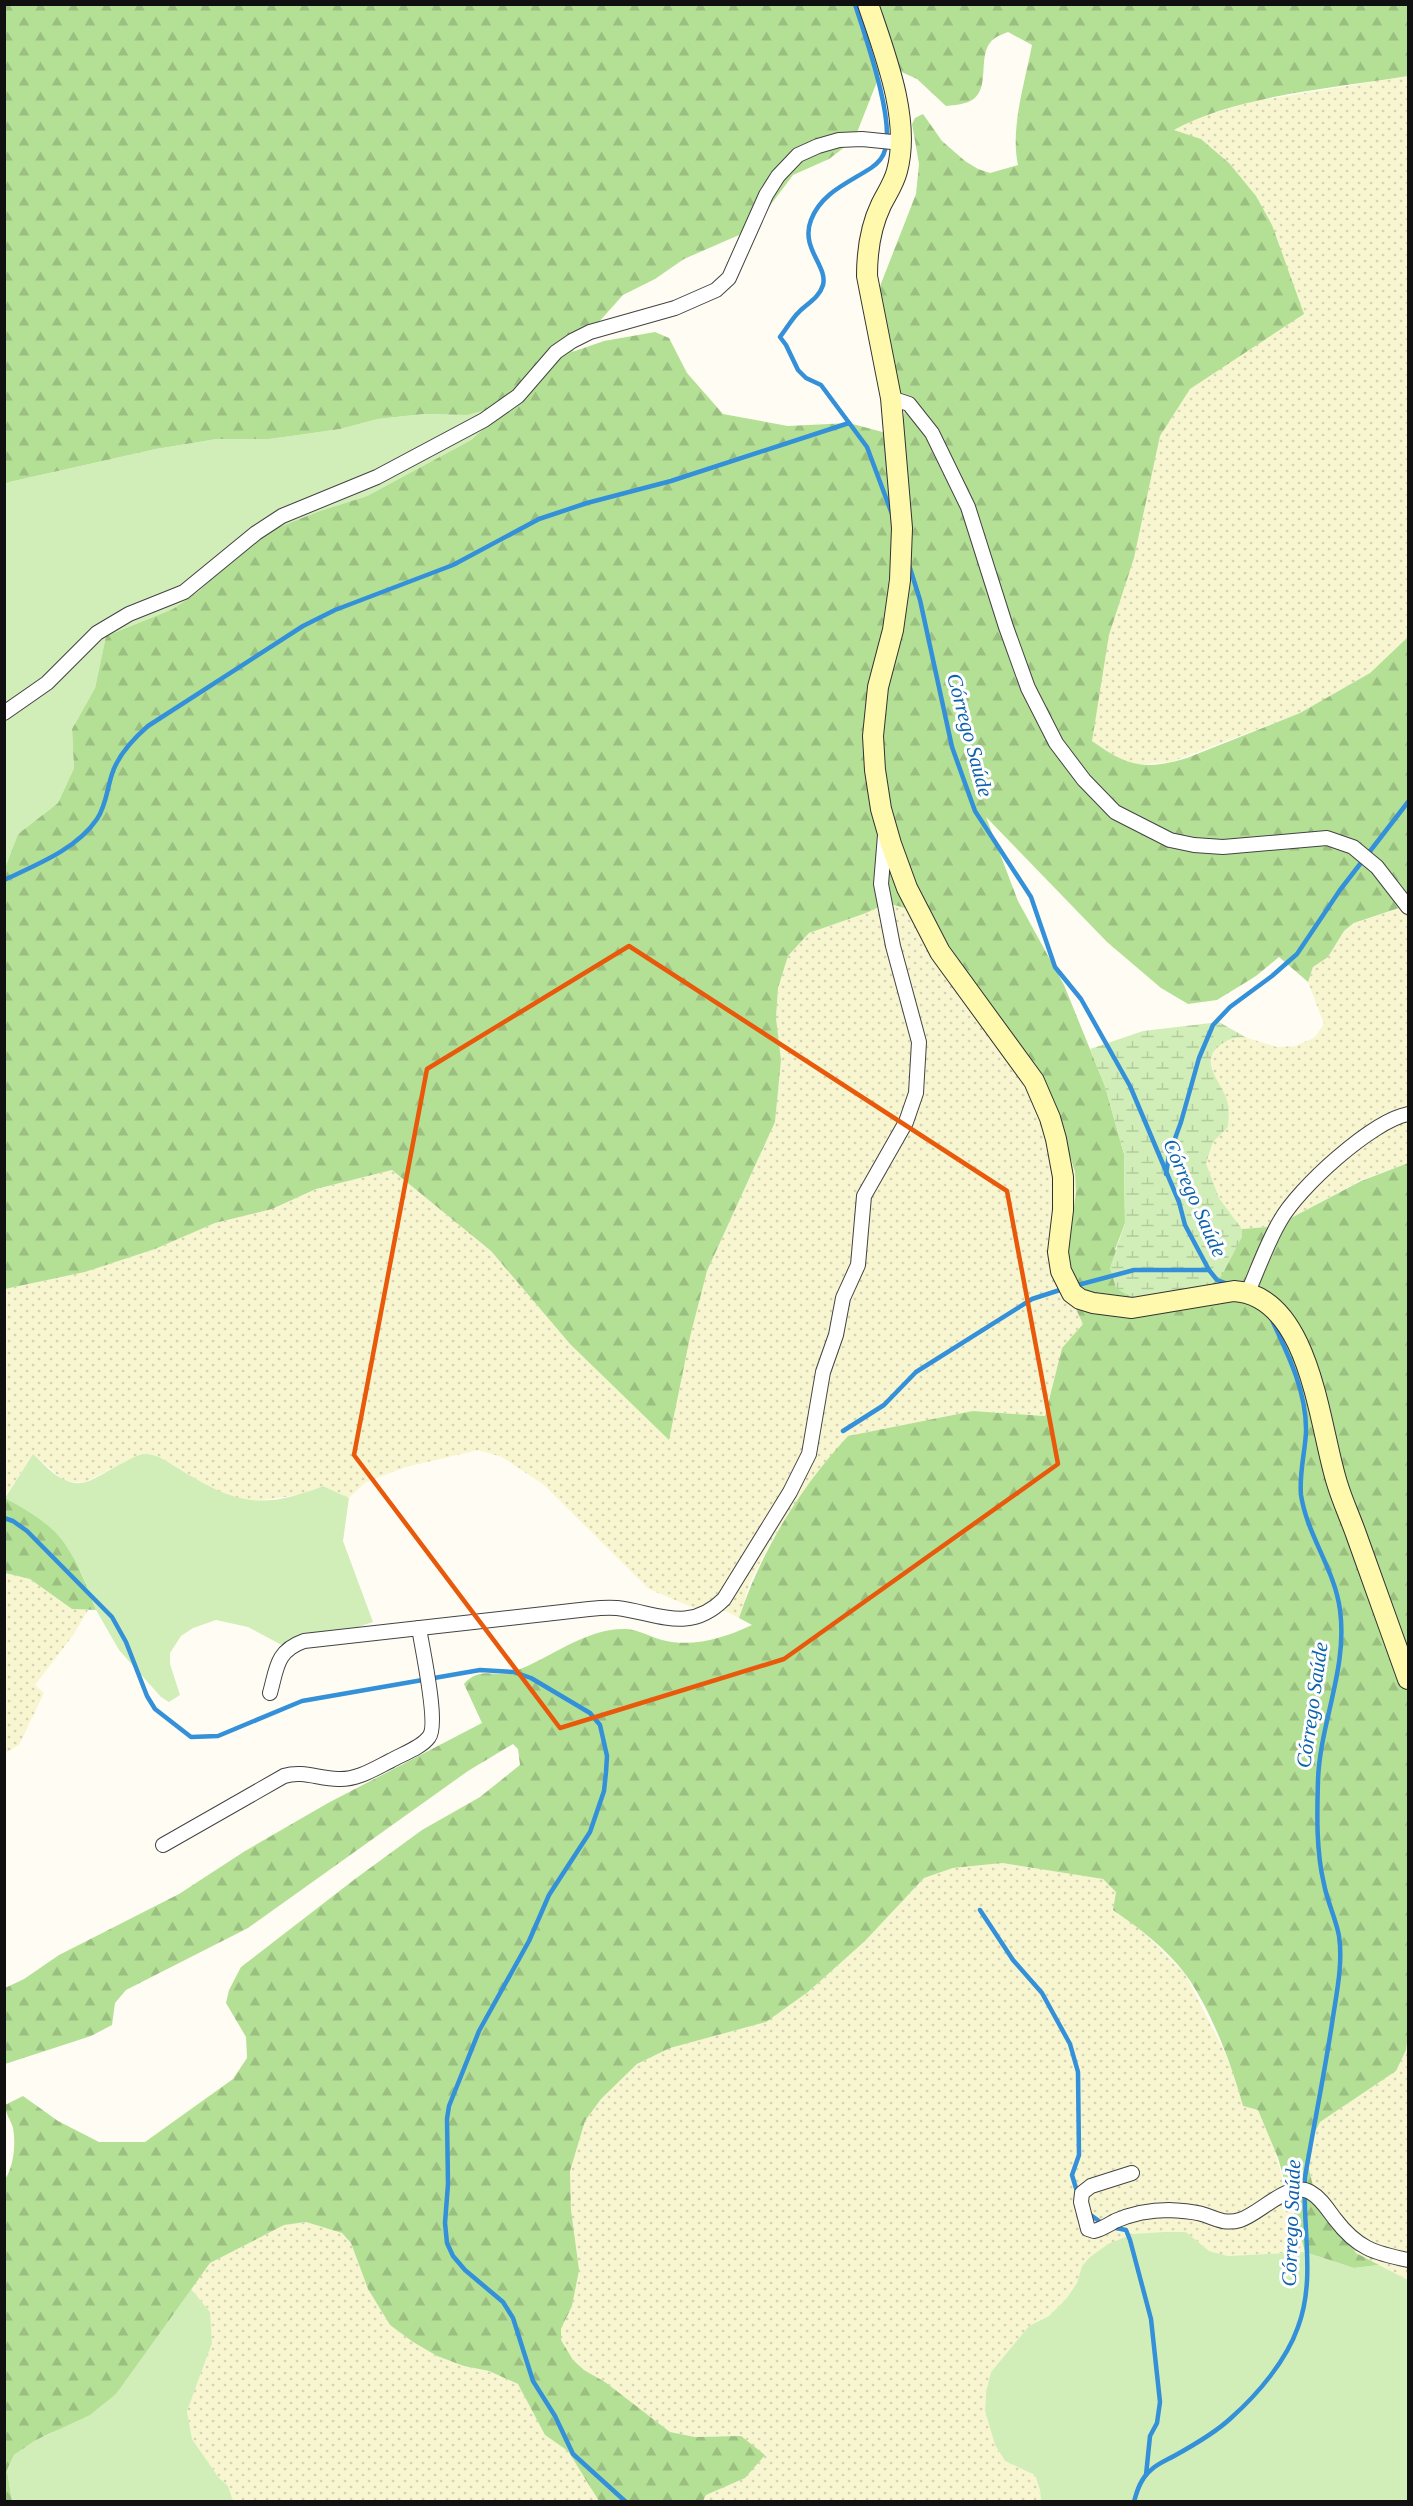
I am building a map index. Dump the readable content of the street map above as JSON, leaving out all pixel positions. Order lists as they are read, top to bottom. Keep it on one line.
{"water":["Córrego Saúde"]}
